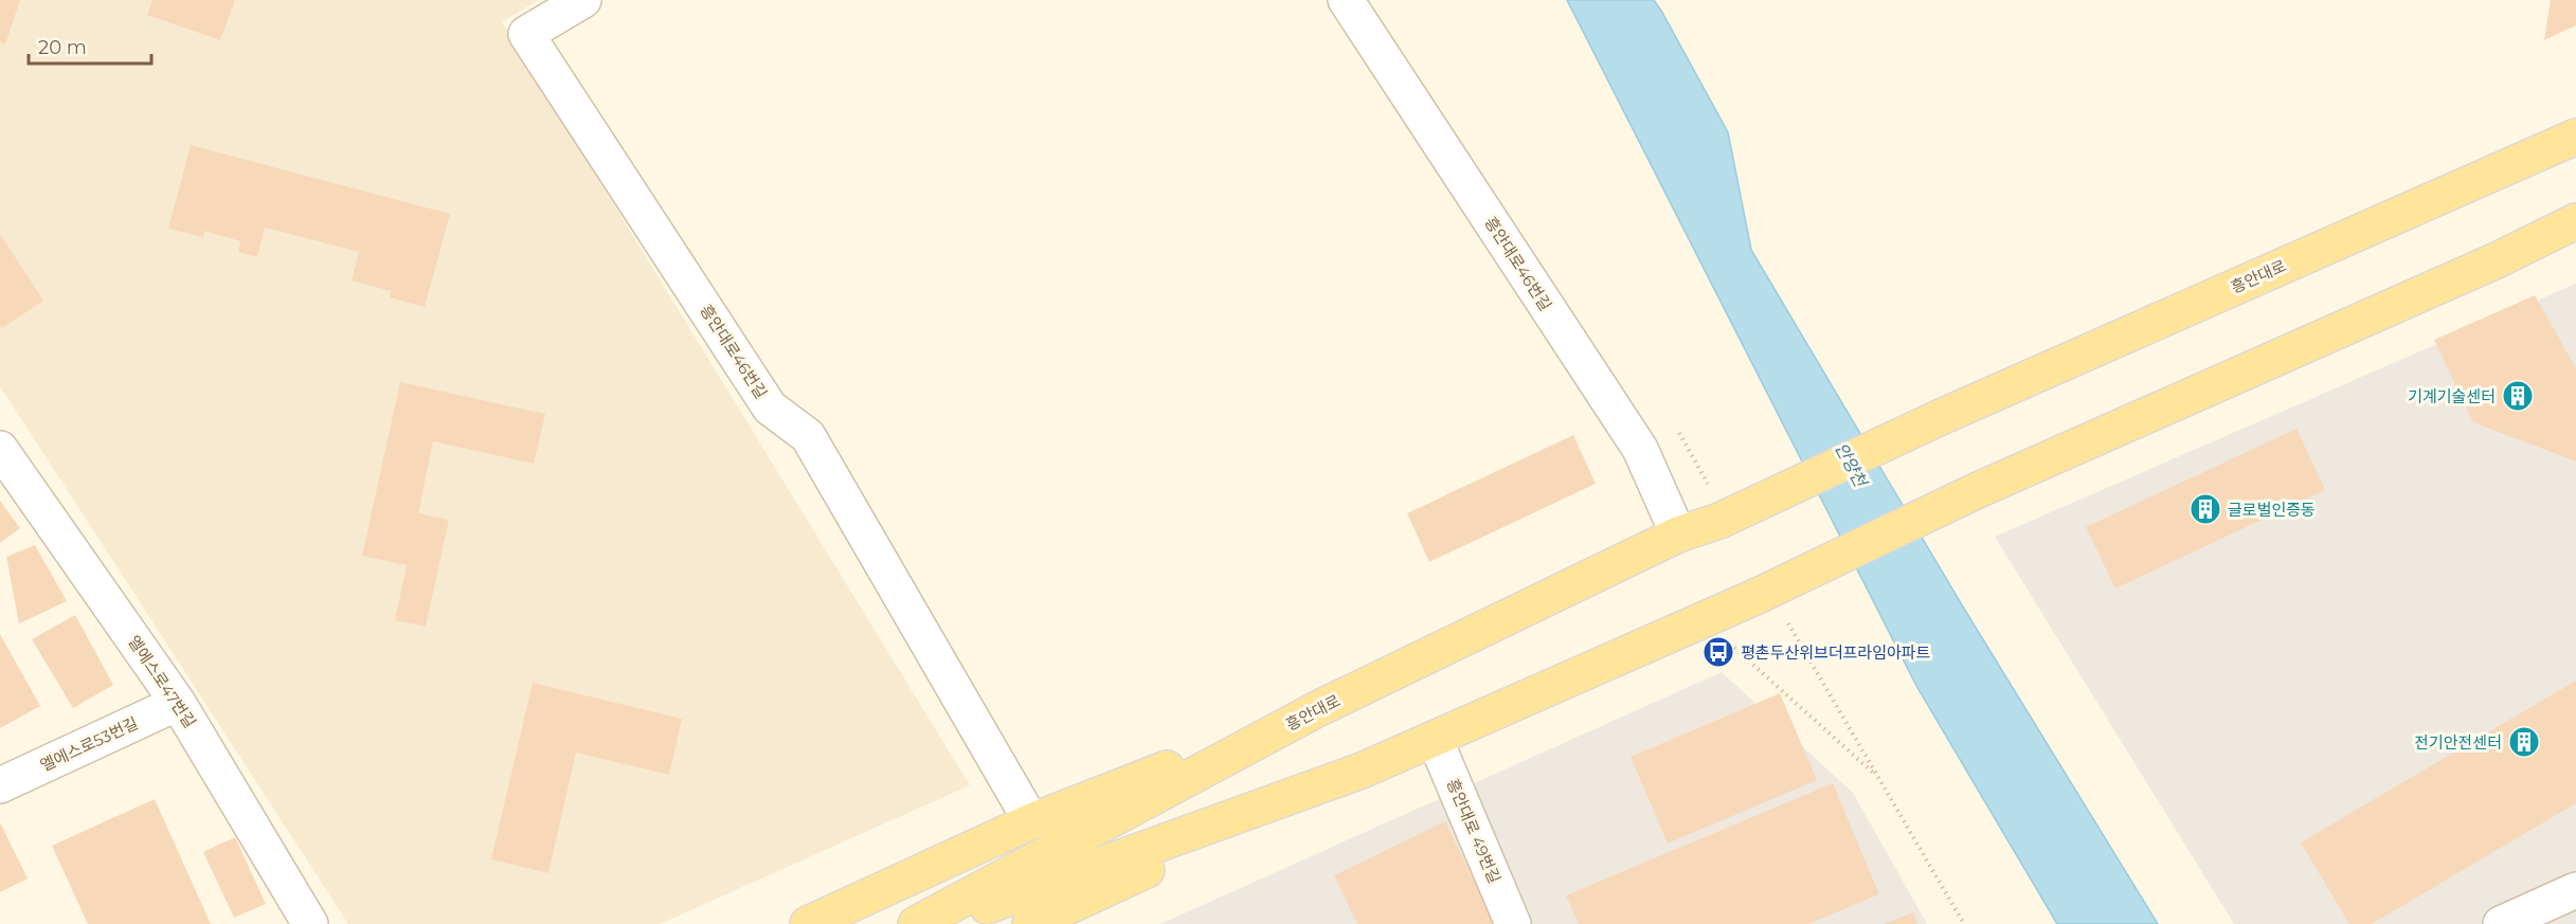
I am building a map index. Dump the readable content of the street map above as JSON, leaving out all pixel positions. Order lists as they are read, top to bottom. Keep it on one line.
{"streets":{"main road":["흥안대로"],"street":["흥안대로46번길","엘에스로47번길","엘에스로53번길","흥안대로 49번길"]},"crossings":[["흥안대로46번길","흥안대로"],["엘에스로47번길","엘에스로53번길"]],"water":["안양천"],"places":{"building":["기계기술센터","글로벌인증동","전기안전센터"],"bus stop":["평촌두산위브더프라임아파트"]},"scale_bar":"20 m"}
